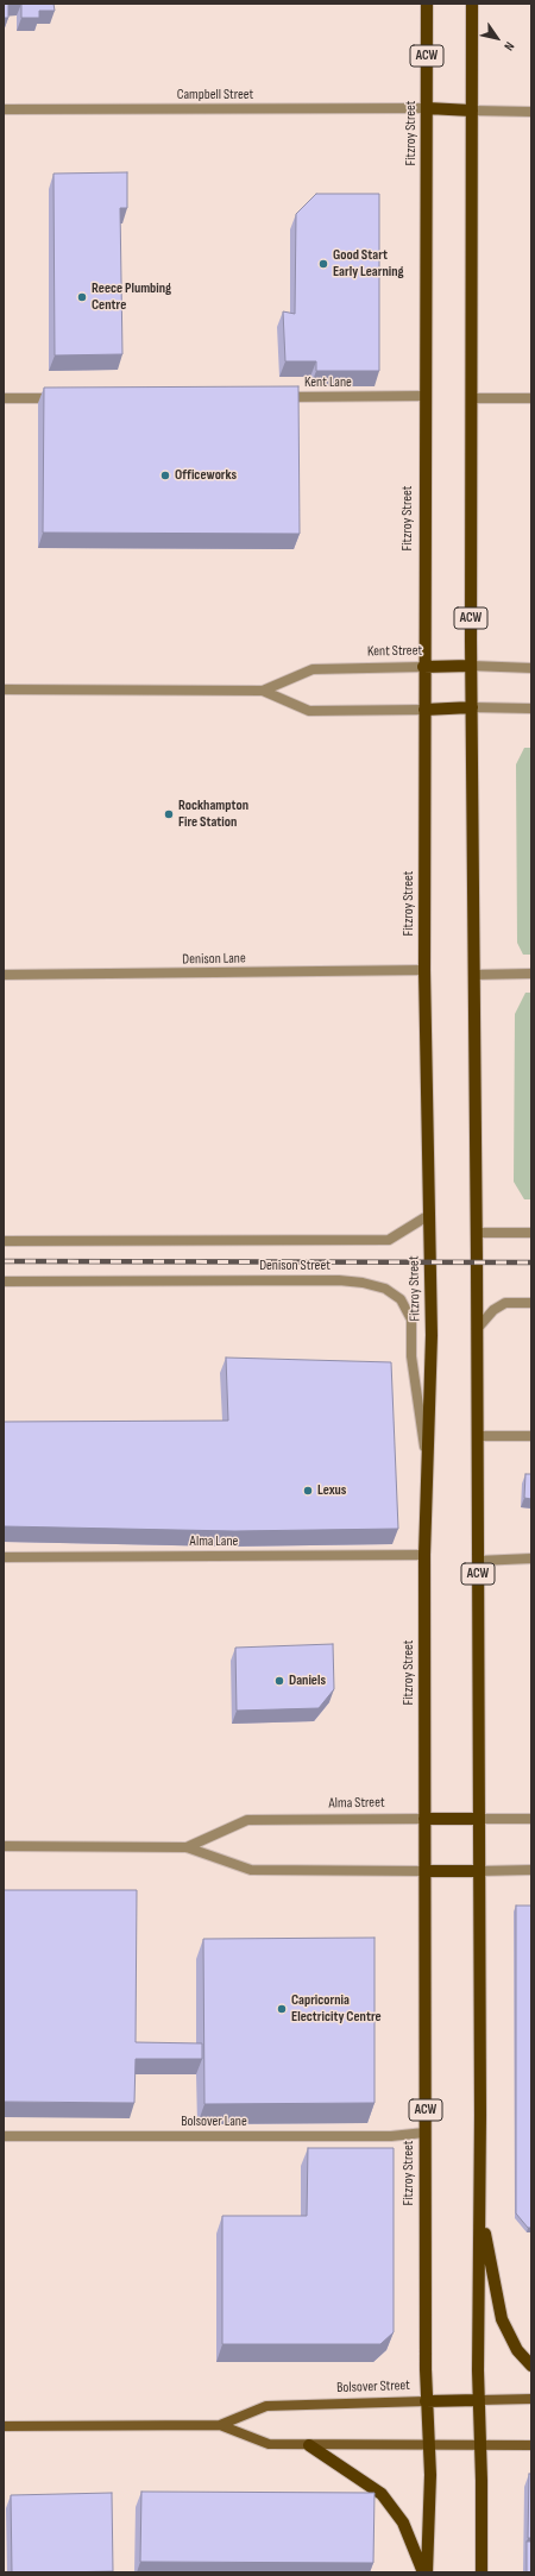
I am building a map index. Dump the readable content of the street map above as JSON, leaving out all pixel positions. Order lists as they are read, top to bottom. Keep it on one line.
{"streets":{"main road":["ACW","Fitzroy Street","Kent Street","Alma Street","Bolsover Street"],"street":["Campbell Street","Kent Lane","Denison Lane","Denison Street","Alma Lane","Bolsover Lane"]},"crossings":[["ACW","Kent Street"],["ACW","Alma Street"],["ACW","Bolsover Street"],["Campbell Street","Fitzroy Street"],["Fitzroy Street","Kent Lane"],["Fitzroy Street","Kent Street"],["Fitzroy Street","Denison Lane"],["Fitzroy Street","Denison Street"],["Fitzroy Street","Alma Lane"],["Fitzroy Street","Alma Street"],["Fitzroy Street","Bolsover Lane"],["Fitzroy Street","Bolsover Street"]],"places":["Good Start Early Learning","Reece Plumbing Centre","Officeworks","Rockhampton Fire Station","Lexus","Daniels","Capricornia Electricity Centre"],"north":"bottom right"}
